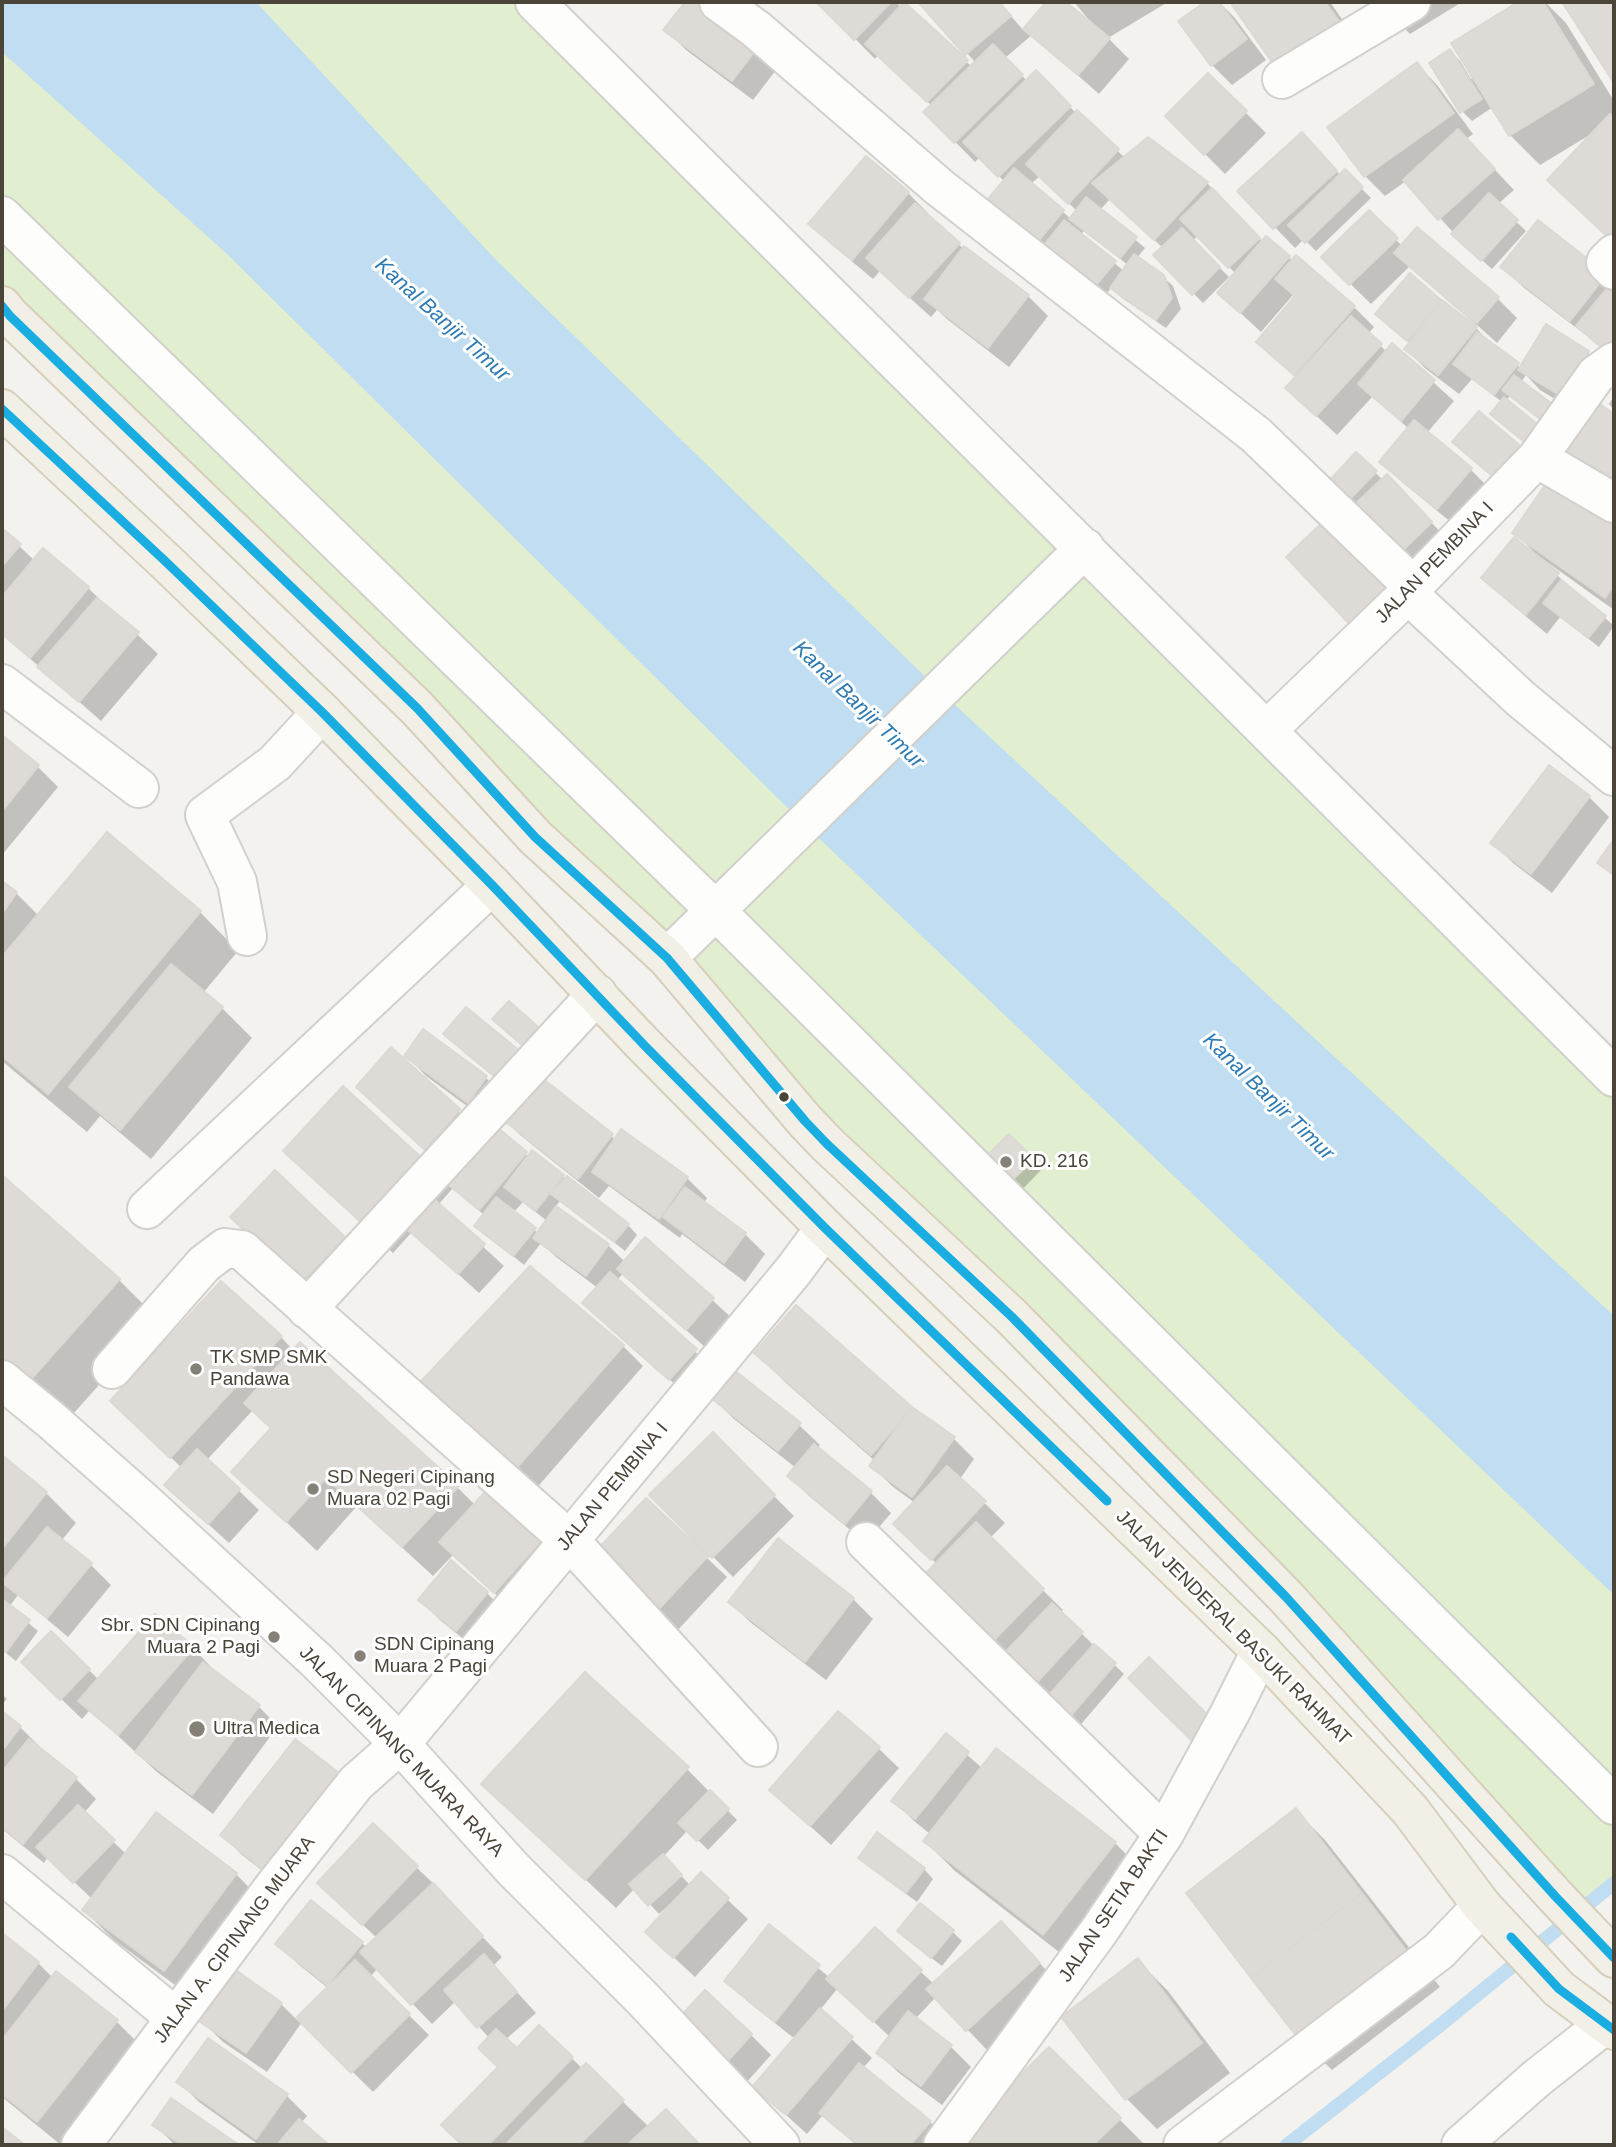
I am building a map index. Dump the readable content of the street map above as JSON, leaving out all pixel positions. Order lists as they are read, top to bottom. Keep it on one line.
{"streets":{"main road":["JALAN JENDERAL BASUKI RAHMAT"],"street":["JALAN PEMBINA I","JALAN CIPINANG MUARA RAYA","JALAN SETIA BAKTI","JALAN A. CIPINANG MUARA"]},"crossings":[["JALAN PEMBINA I","JALAN JENDERAL BASUKI RAHMAT"],["JALAN PEMBINA I","JALAN CIPINANG MUARA RAYA"],["JALAN PEMBINA I","JALAN A. CIPINANG MUARA"],["JALAN JENDERAL BASUKI RAHMAT","JALAN SETIA BAKTI"],["JALAN CIPINANG MUARA RAYA","JALAN A. CIPINANG MUARA"]],"water":["Kanal Banjir Timur"],"places":["KD. 216","TK SMP SMK Pandawa","SD Negeri Cipinang Muara 02 Pagi","Sbr. SDN Cipinang Muara 2 Pagi","SDN Cipinang Muara 2 Pagi","Ultra Medica"]}
